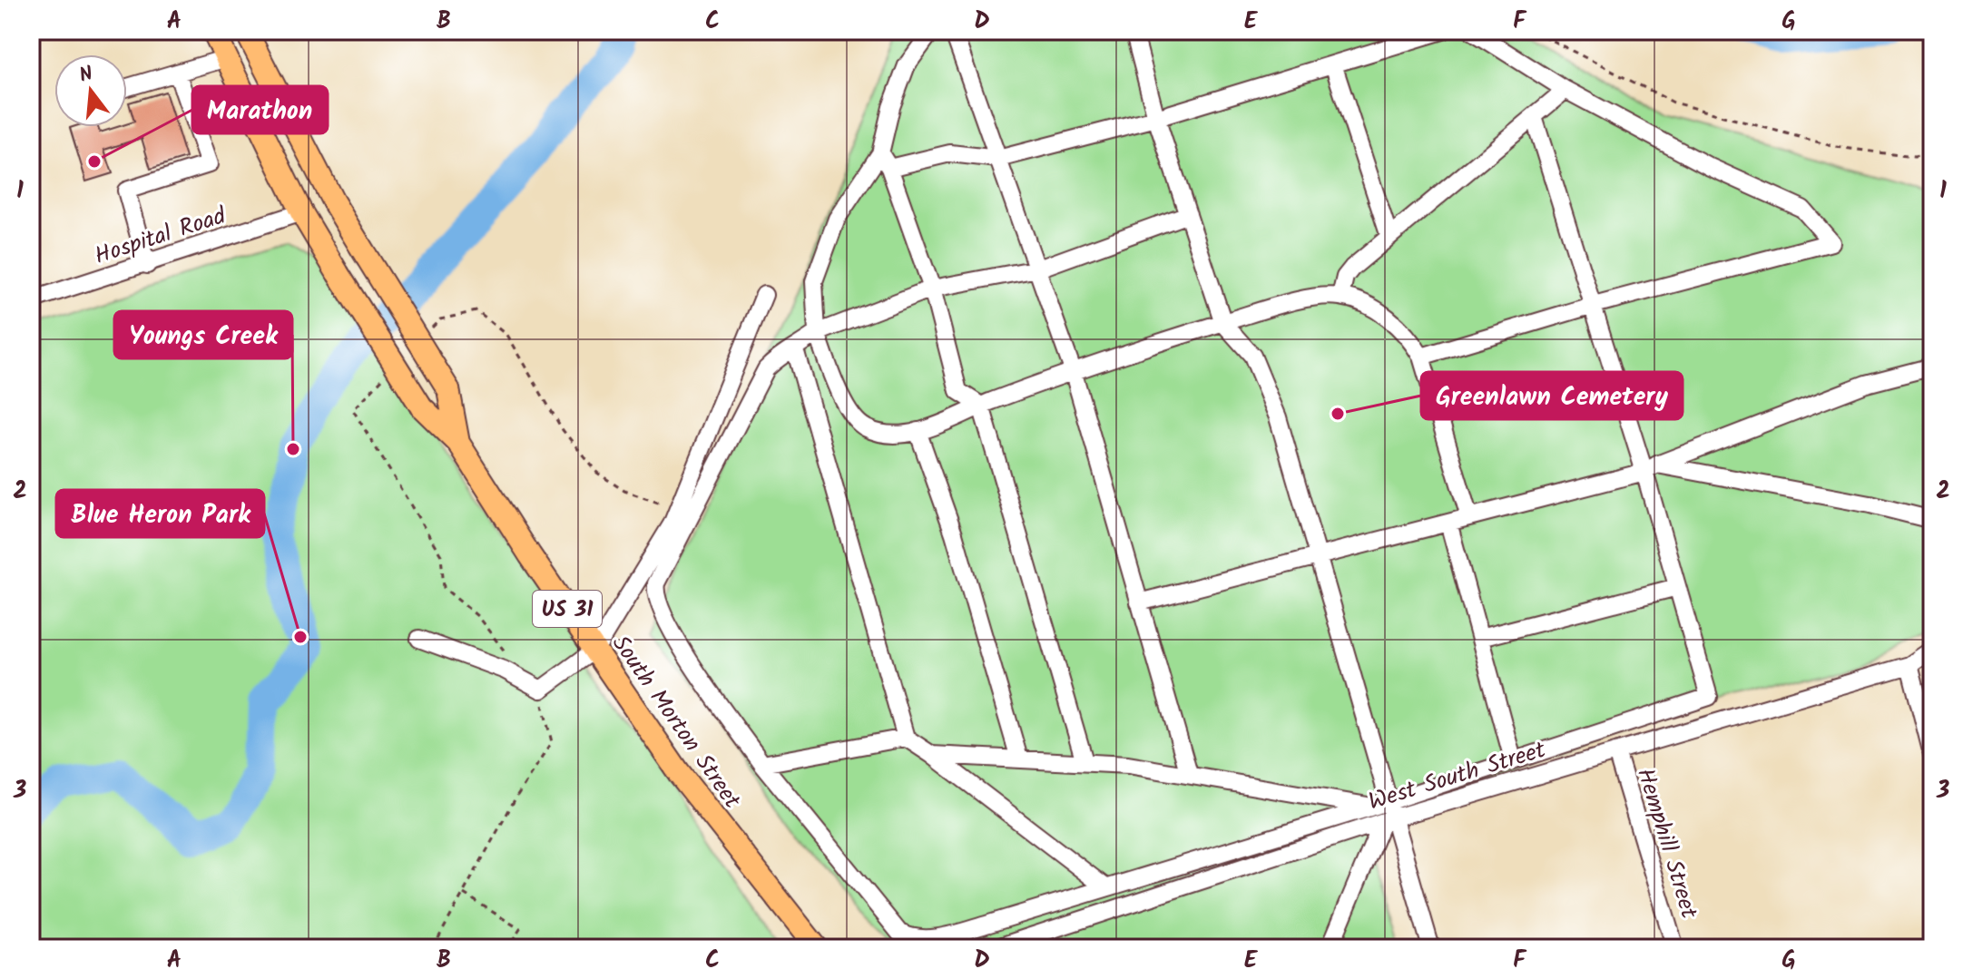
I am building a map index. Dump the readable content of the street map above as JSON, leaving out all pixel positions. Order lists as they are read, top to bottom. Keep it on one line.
{"streets":{"main road":["US 31","South Morton Street"],"street":["Hospital Road","West South Street","Hemphill Street"]},"crossings":[["Hospital Road","South Morton Street"],["West South Street","Hemphill Street"]],"places":["Marathon","Greenlawn Cemetery","Youngs Creek","Blue Heron Park"],"north":"top","grid":{"columns":["A","B","C","D","E","F","G"],"rows":["1","2","3"]}}
